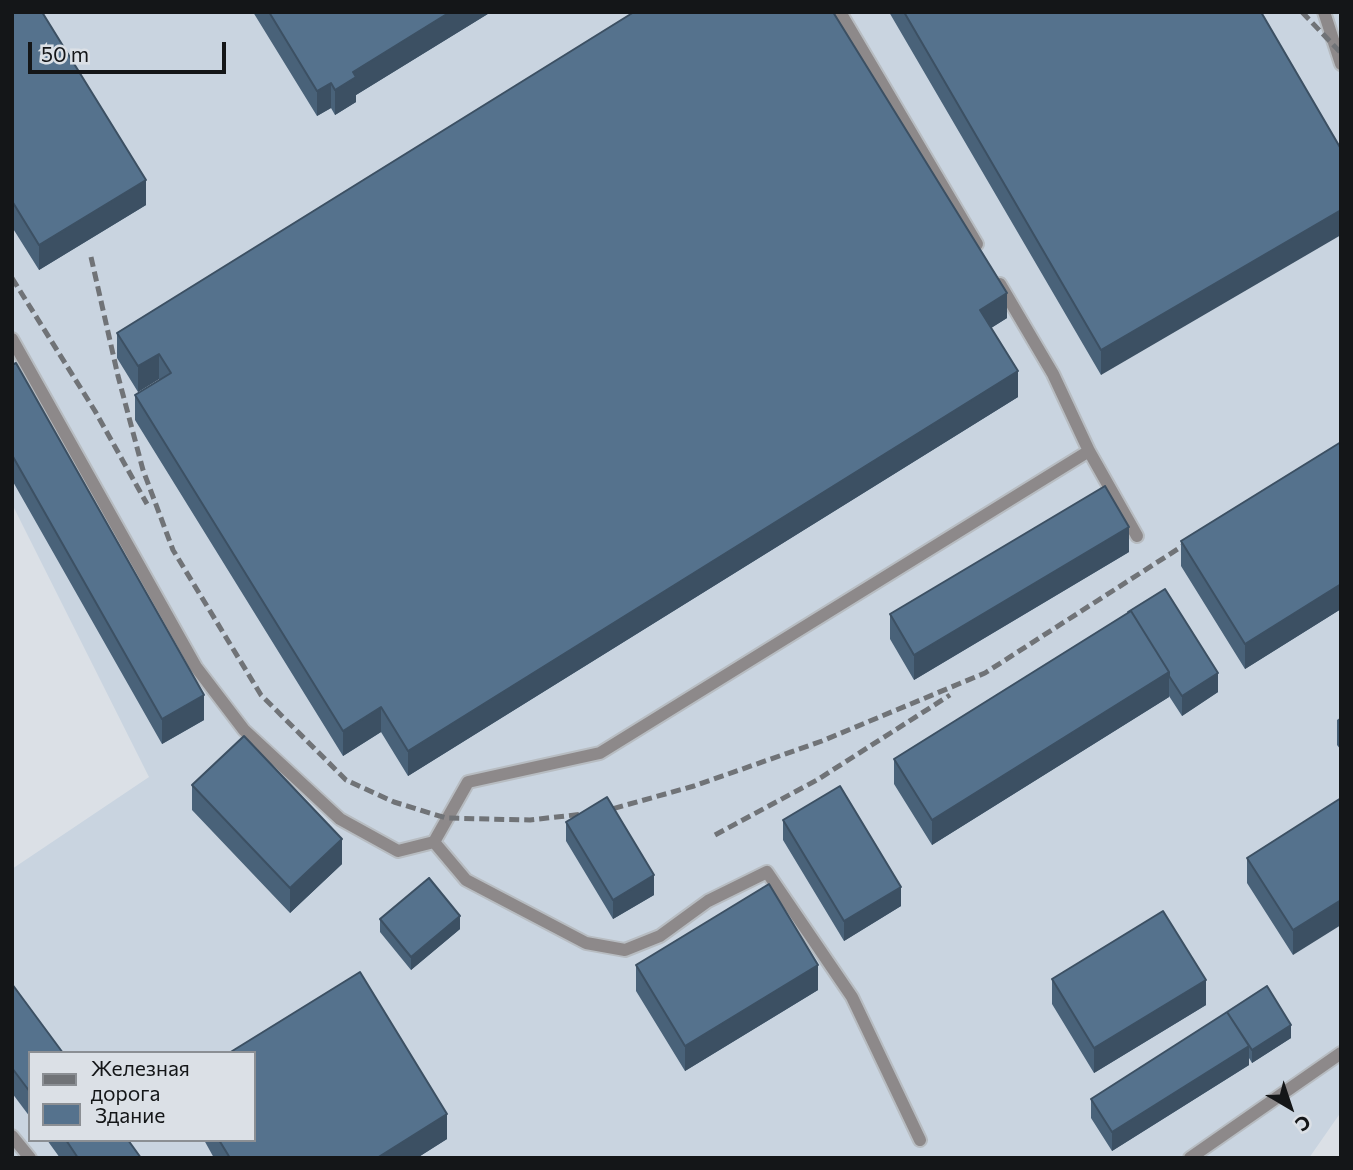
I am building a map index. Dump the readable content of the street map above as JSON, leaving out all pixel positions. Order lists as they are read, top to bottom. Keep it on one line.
{"legend":["Железная дорога","Здание"],"scale_bar":"50 m","north":"bottom right"}
